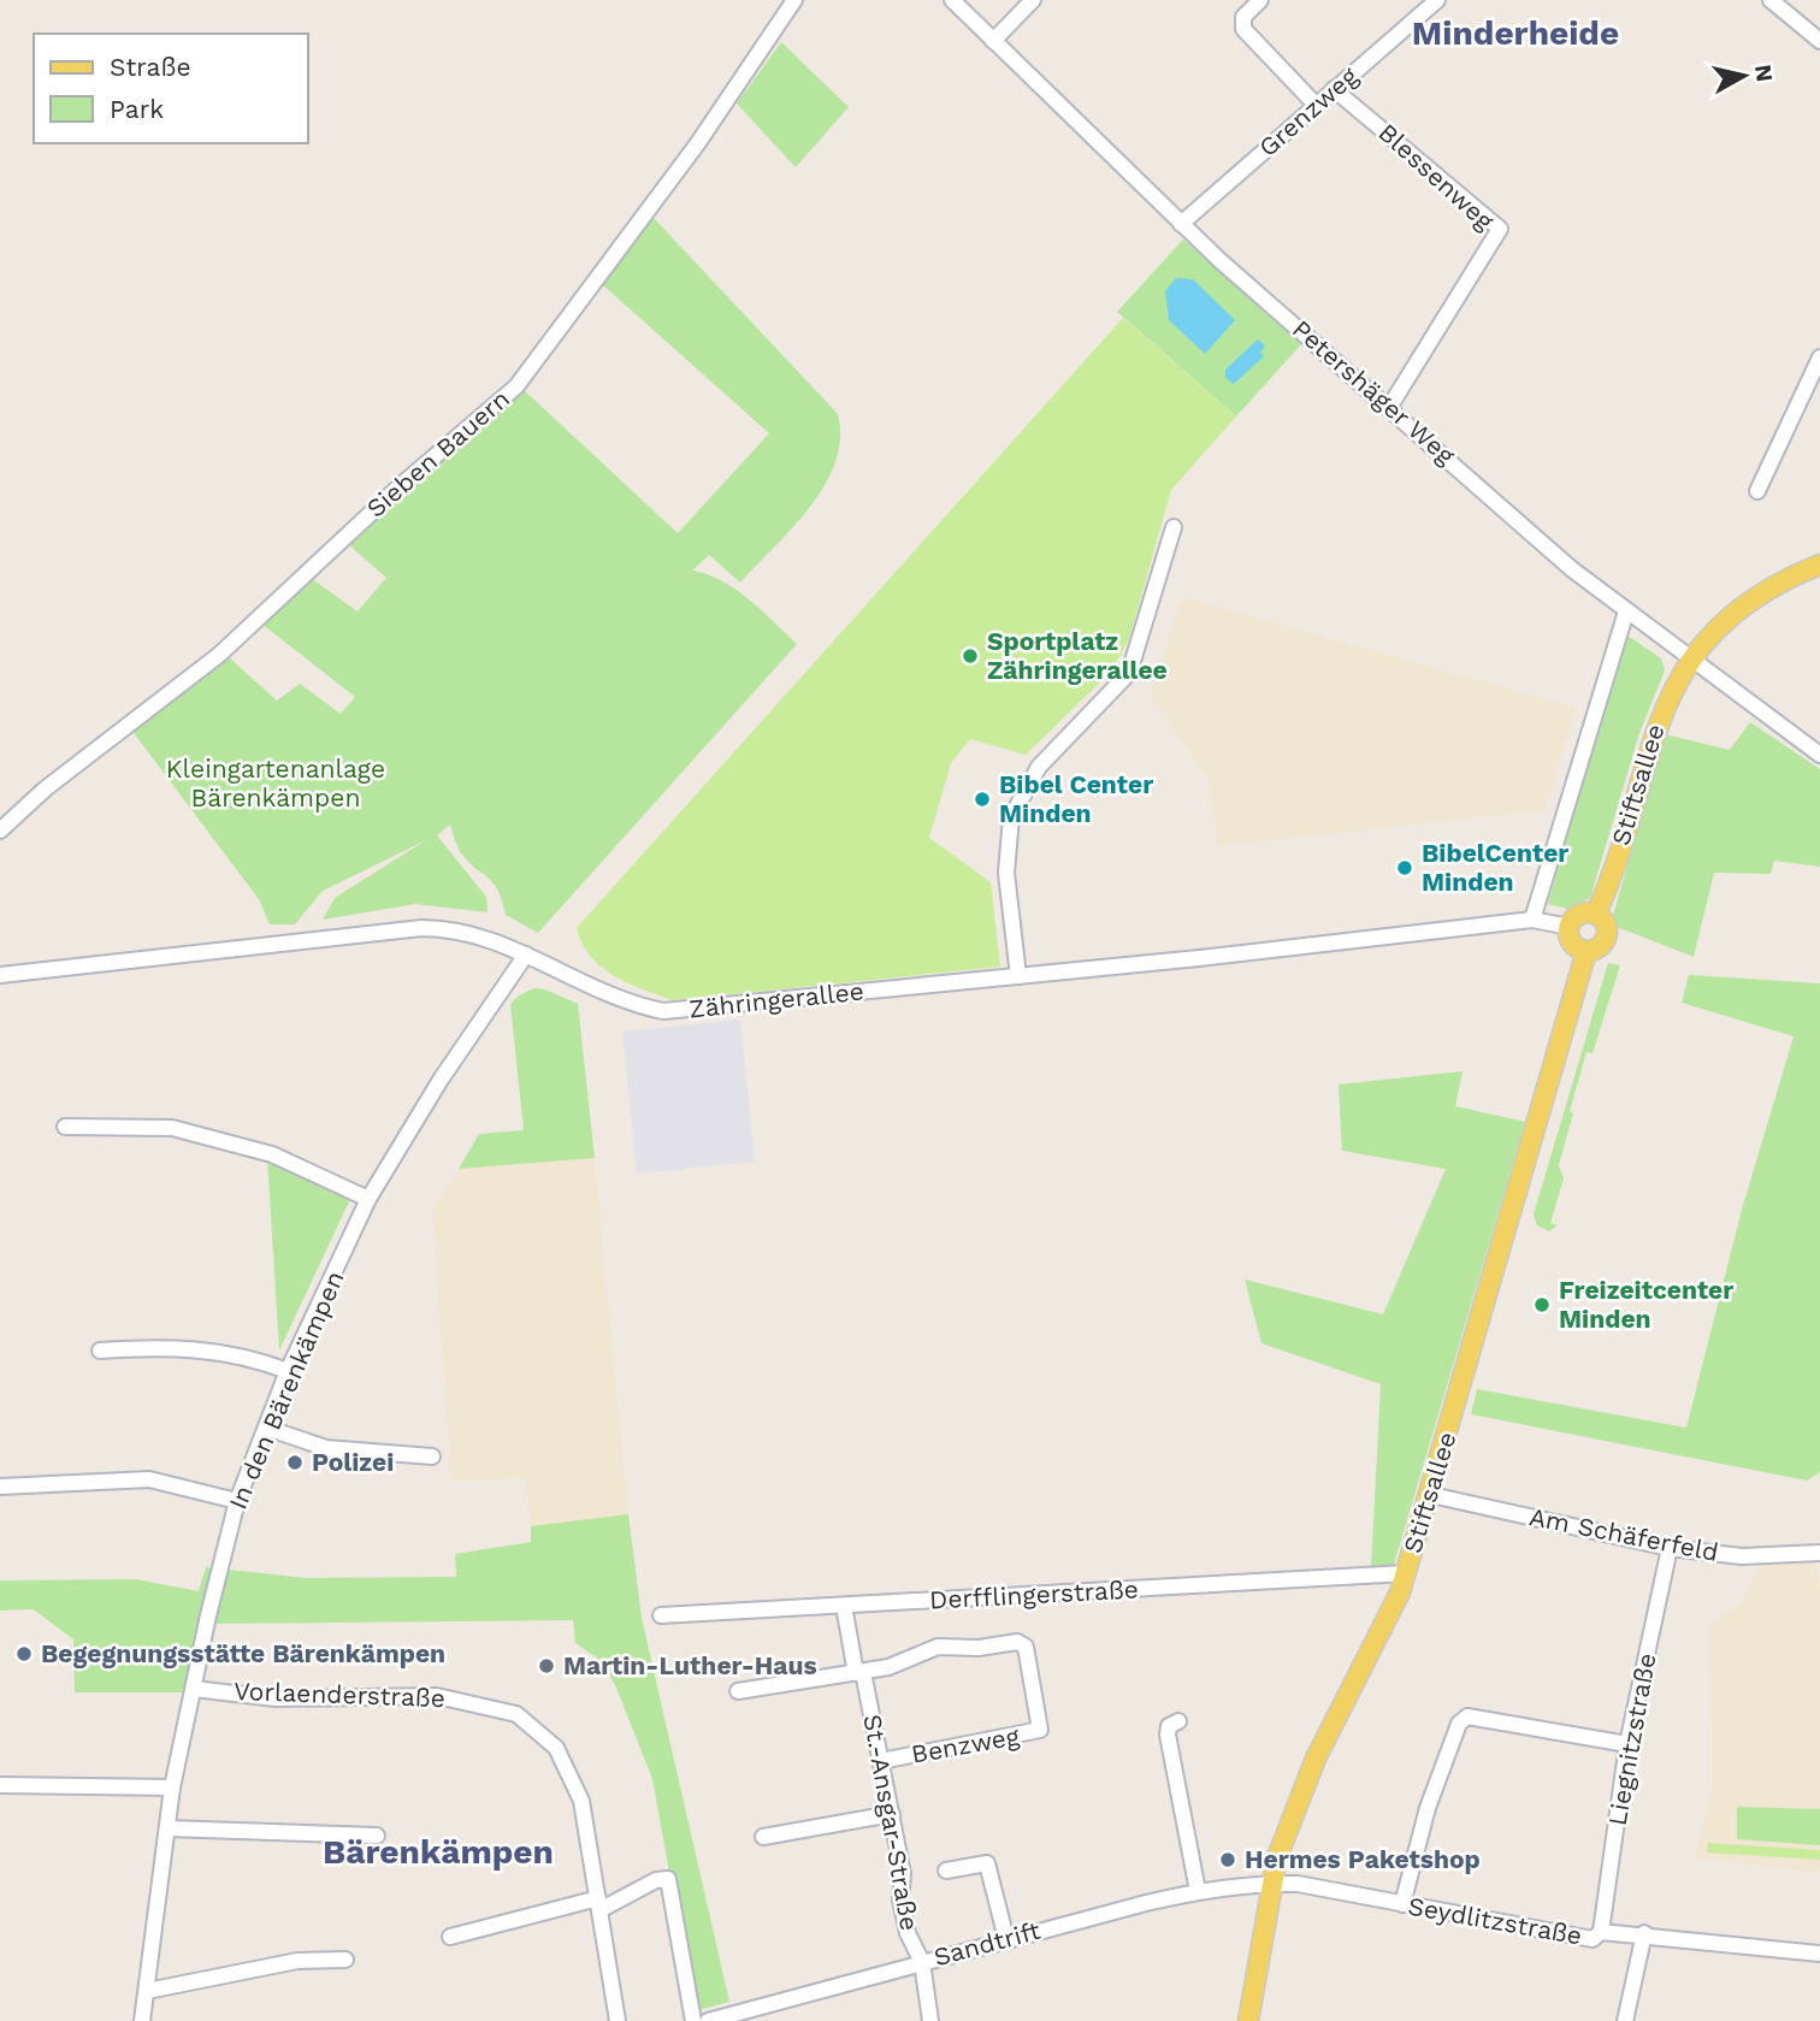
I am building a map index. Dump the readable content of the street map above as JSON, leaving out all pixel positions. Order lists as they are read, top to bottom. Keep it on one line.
{"streets":{"main road":["Stiftsallee"],"street":["Grenzweg","Blessenweg","Petershäger Weg","Sieben Bauern","Zähringerallee","In den Bärenkämpen","Am Schäferfeld","Derfflingerstraße","Vorlaenderstraße","Liegnitzstraße","Benzweg","St.-Ansgar-Straße","Seydlitzstraße","Sandtrift"]},"crossings":[["Grenzweg","Blessenweg"],["Grenzweg","Petershäger Weg"],["Blessenweg","Petershäger Weg"],["Petershäger Weg","Stiftsallee"],["Stiftsallee","Zähringerallee"],["Stiftsallee","Am Schäferfeld"],["Stiftsallee","Derfflingerstraße"],["Stiftsallee","Seydlitzstraße"],["Stiftsallee","Sandtrift"],["Zähringerallee","In den Bärenkämpen"],["In den Bärenkämpen","Vorlaenderstraße"],["Am Schäferfeld","Liegnitzstraße"],["Derfflingerstraße","St.-Ansgar-Straße"],["Liegnitzstraße","Seydlitzstraße"],["Benzweg","St.-Ansgar-Straße"],["St.-Ansgar-Straße","Sandtrift"],["Seydlitzstraße","Sandtrift"]],"districts":["Minderheide","Bärenkämpen"],"parks":["Kleingartenanlage Bärenkämpen"],"places":["Sportplatz Zähringerallee","Bibel Center Minden","BibelCenter Minden","Freizeitcenter Minden","Polizei","Begegnungsstätte Bärenkämpen","Martin-Luther-Haus","Hermes Paketshop"],"legend":["Straße","Park"],"north":"right"}
